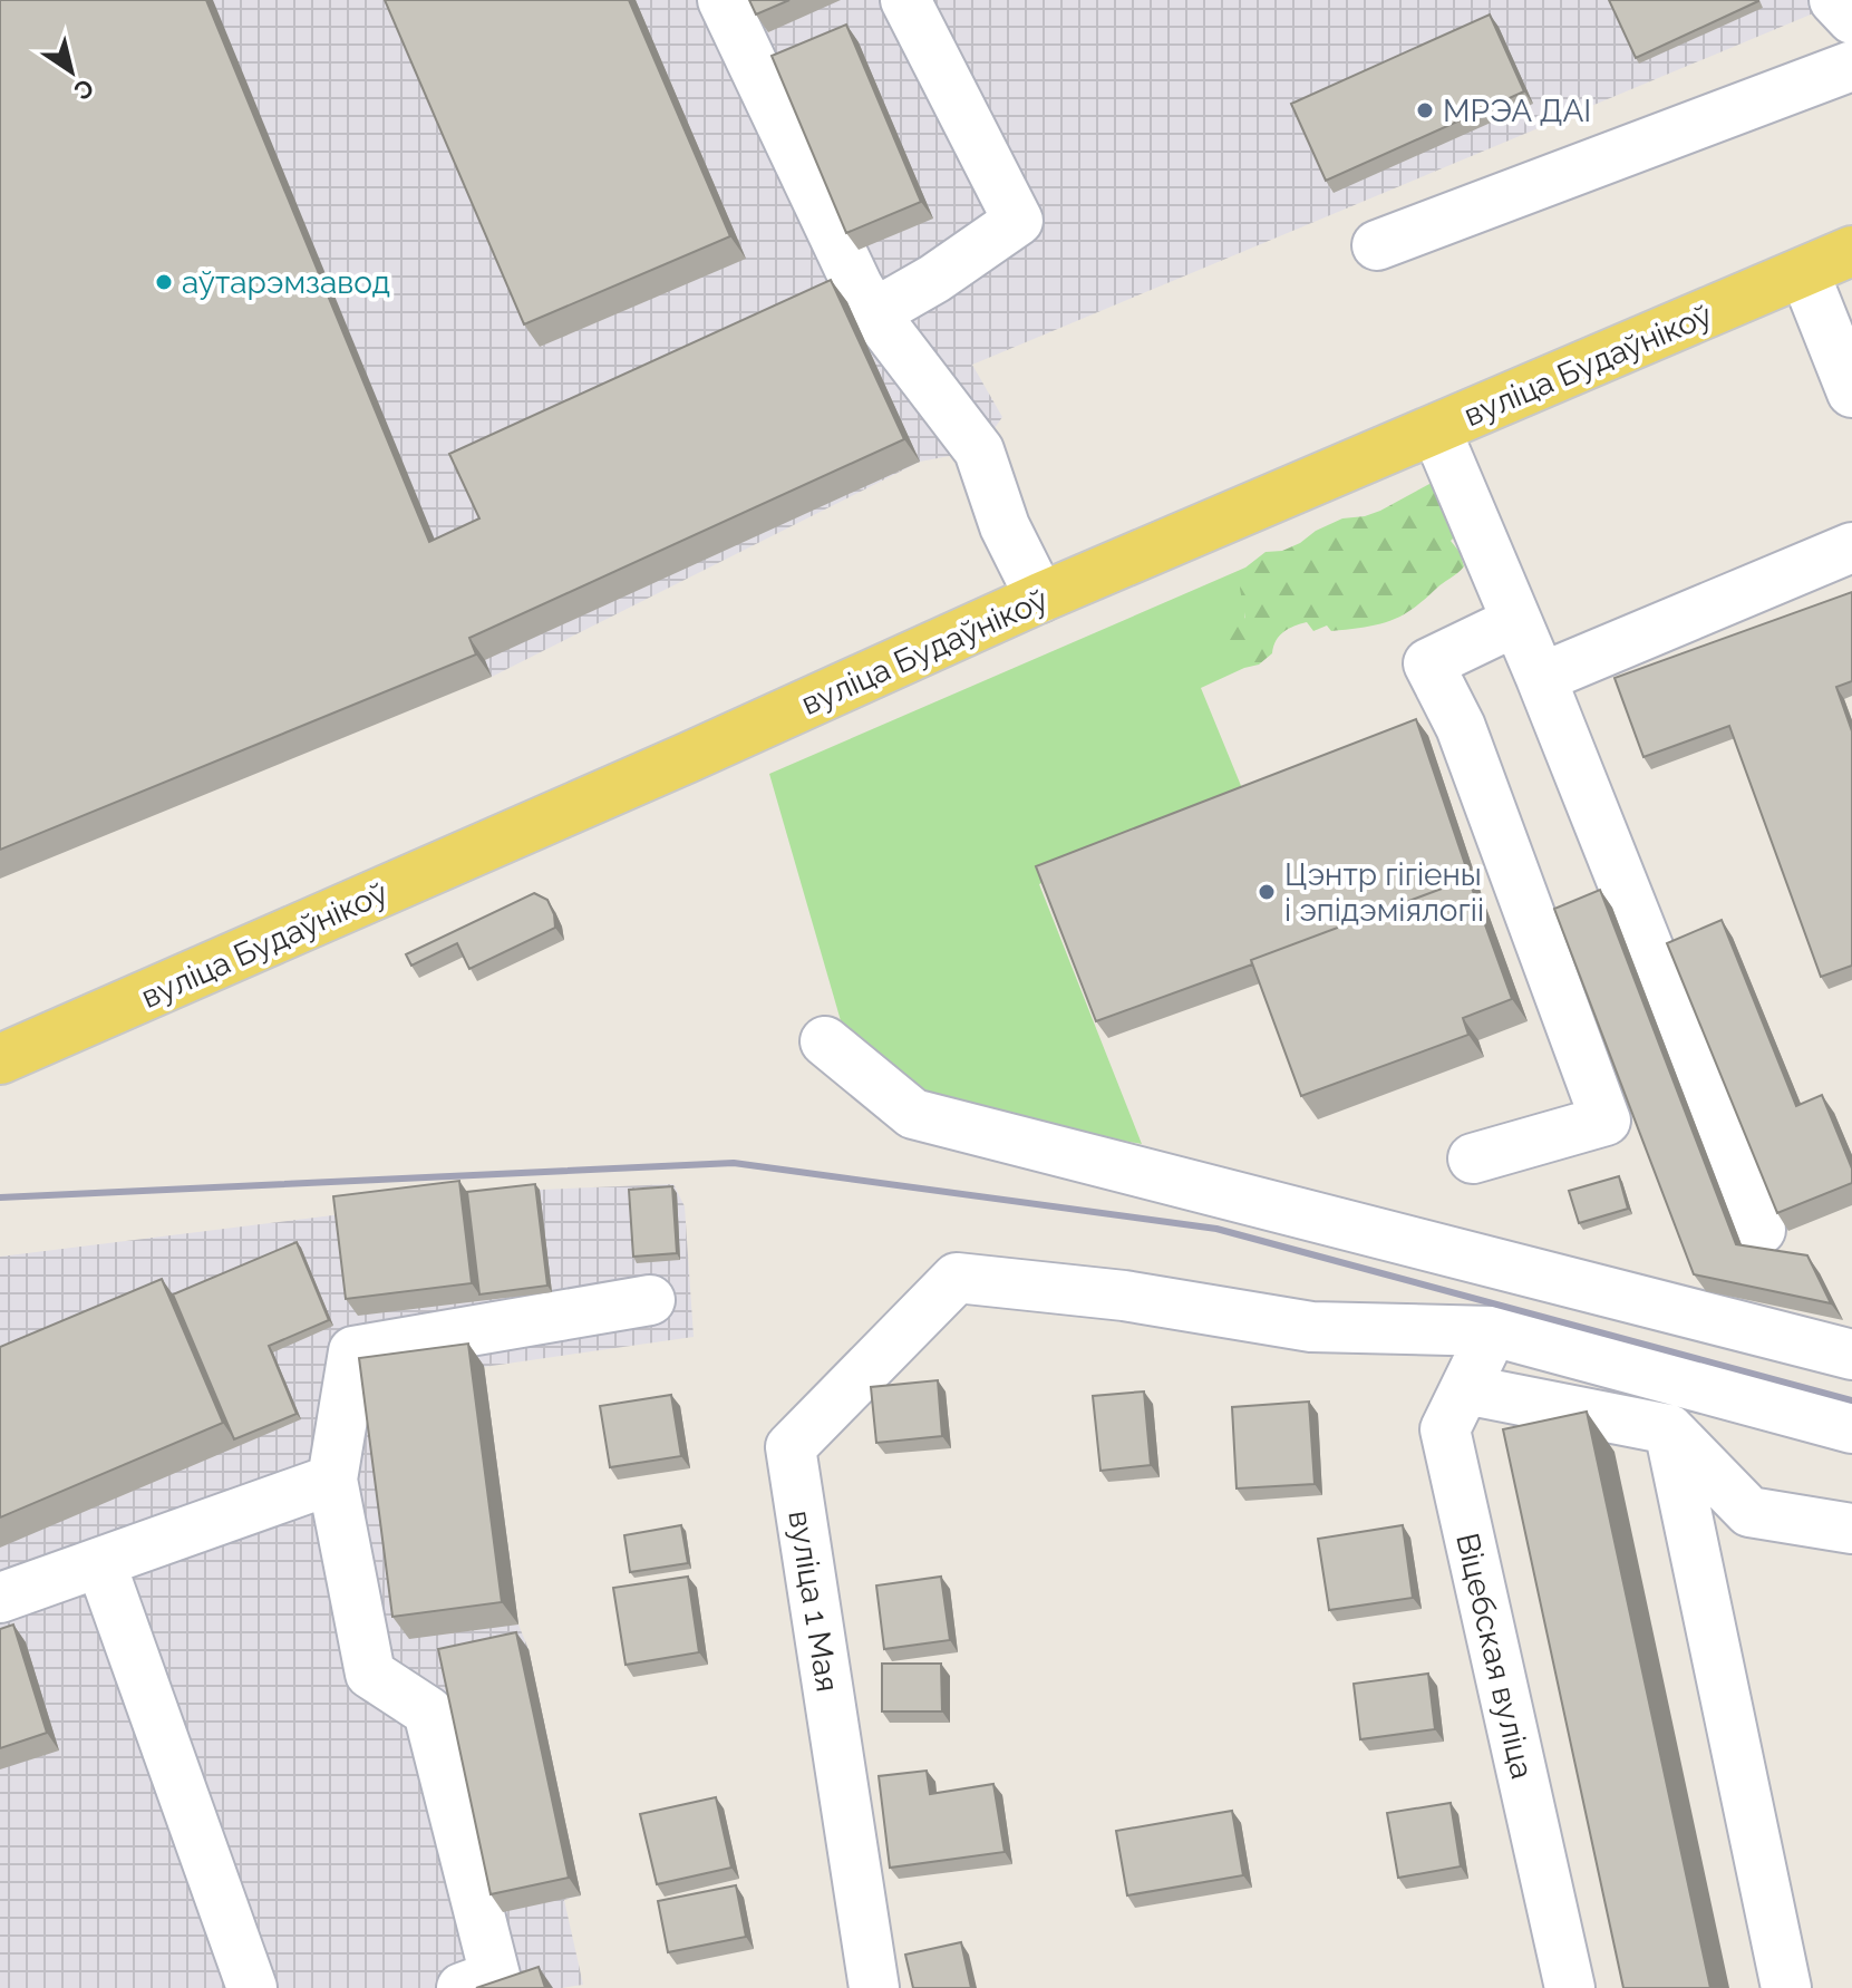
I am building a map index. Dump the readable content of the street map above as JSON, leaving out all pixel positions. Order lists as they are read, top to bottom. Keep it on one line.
{"streets":{"main road":["вуліца Будаўнікоў"],"street":["вуліца 1 Мая","Віцебская вуліца"]},"crossings":[["вуліца 1 Мая","Віцебская вуліца"]],"places":["МРЭА ДАІ","аўтарэмзавод","Цэнтр гігіены і эпідэміялогіі"],"north":"bottom right"}
